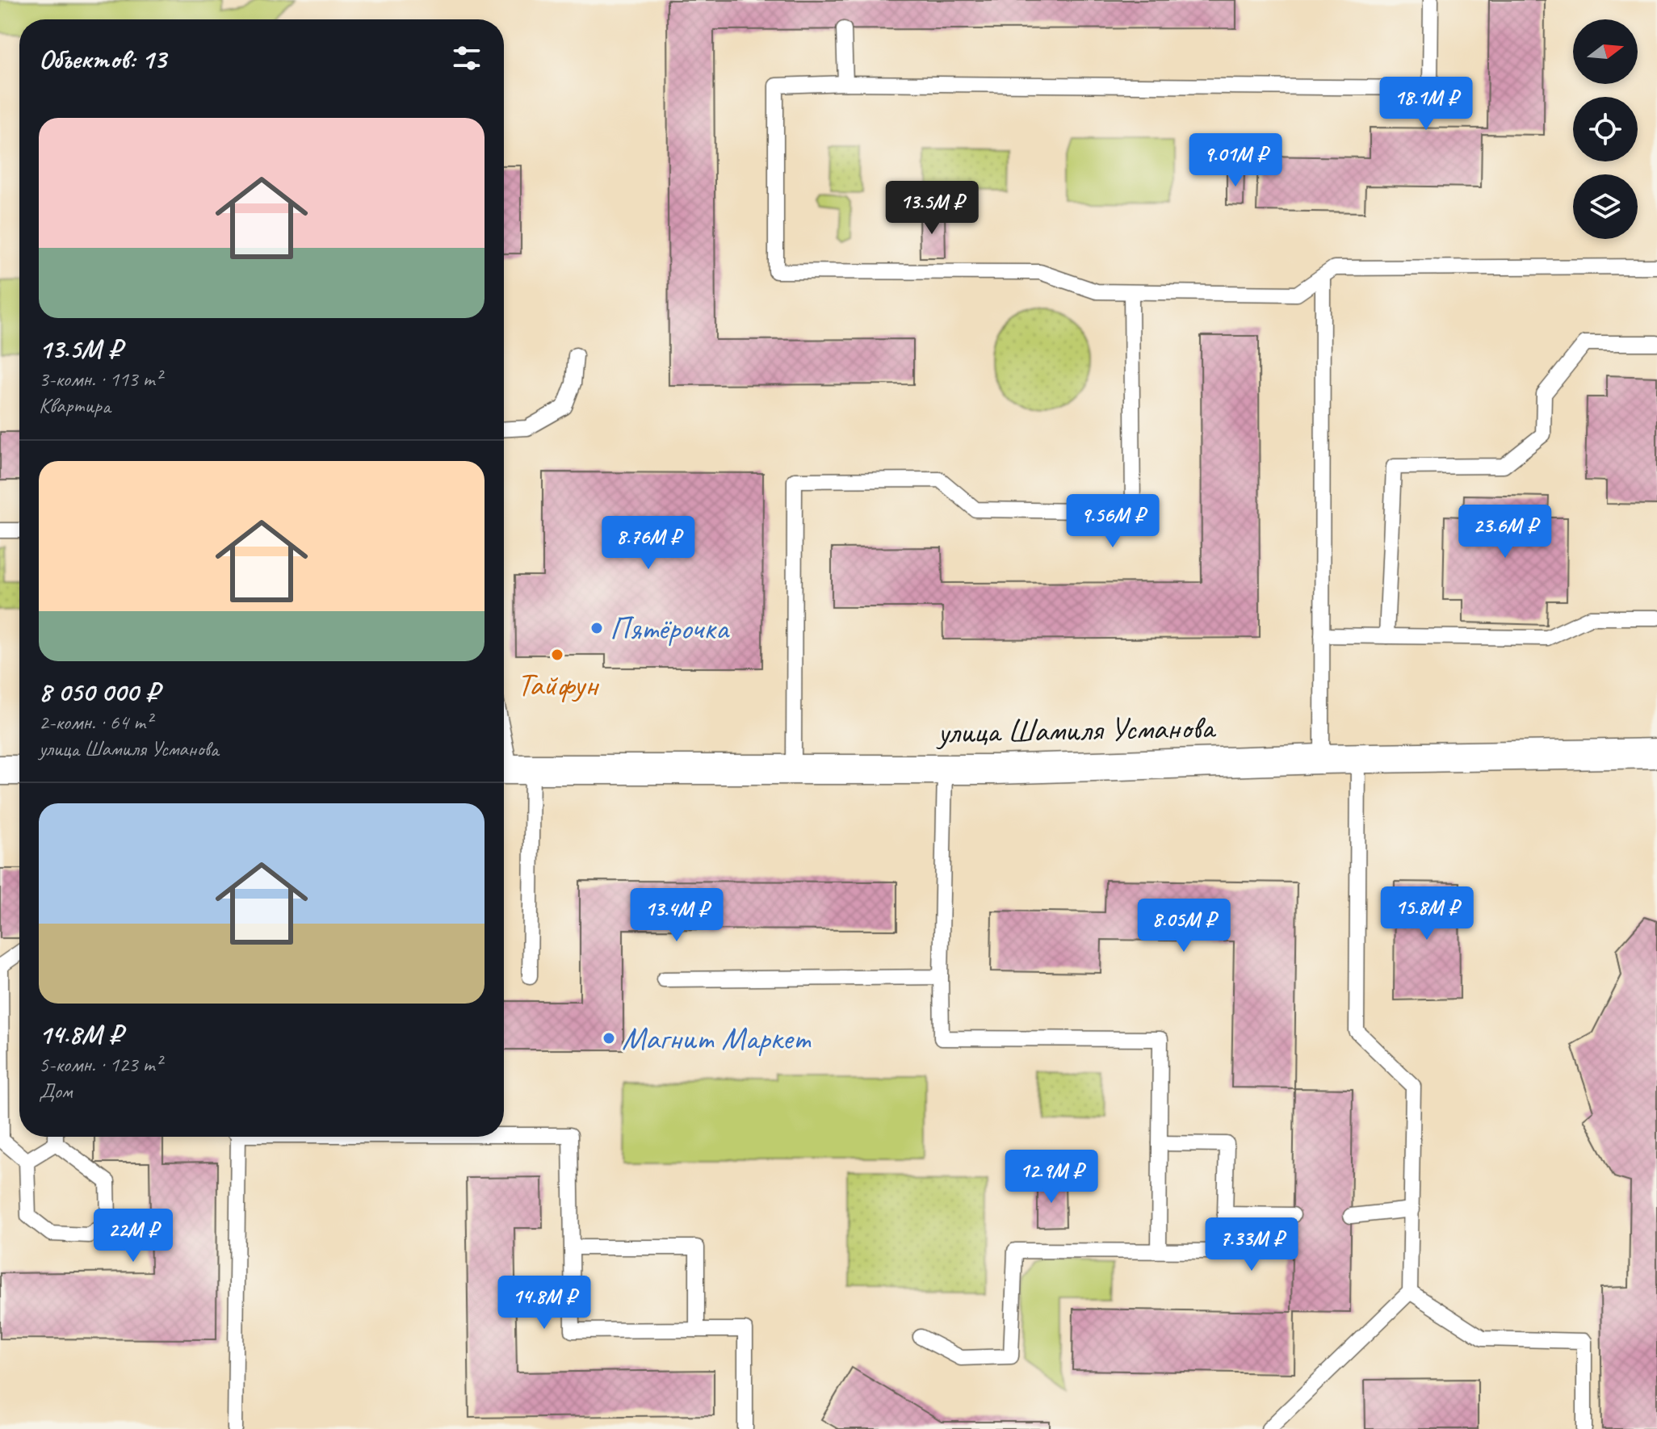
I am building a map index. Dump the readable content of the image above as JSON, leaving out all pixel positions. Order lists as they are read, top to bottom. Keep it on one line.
{"streets":{"street":["улица Шамиля Усманова"]},"places":["Пятёрочка","Тайфун","Магнит Маркет"],"north":"right","page":{"heading":"Объектов: 13","price":["18.1M ₽","9.01M ₽","13.5M ₽","9.56M ₽","23.6M ₽","8.76M ₽","15.8M ₽","13.4M ₽","8.05M ₽","12.9M ₽","22M ₽","7.33M ₽","14.8M ₽"],"list":[{"name":"13.5M ₽","note":"3-комн. · 113 m² · Квартира"},{"name":"8 050 000 ₽","note":"2-комн. · 64 m² · улица Шамиля Усманова"},{"name":"14.8M ₽","note":"5-комн. · 123 m² · Дом"}]}}
